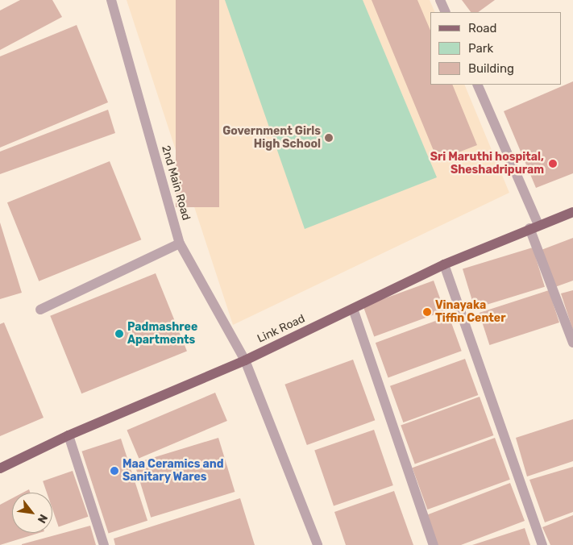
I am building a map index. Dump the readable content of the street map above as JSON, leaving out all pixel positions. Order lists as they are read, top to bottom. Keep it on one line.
{"streets":{"main road":["Link Road"],"street":["2nd Main Road"]},"crossings":[["2nd Main Road","Link Road"]],"places":["Government Girls High School","Sri Maruthi hospital, Sheshadripuram","Vinayaka Tiffin Center","Padmashree Apartments","Maa Ceramics and Sanitary Wares"],"legend":["Road","Park","Building"],"north":"bottom right"}
